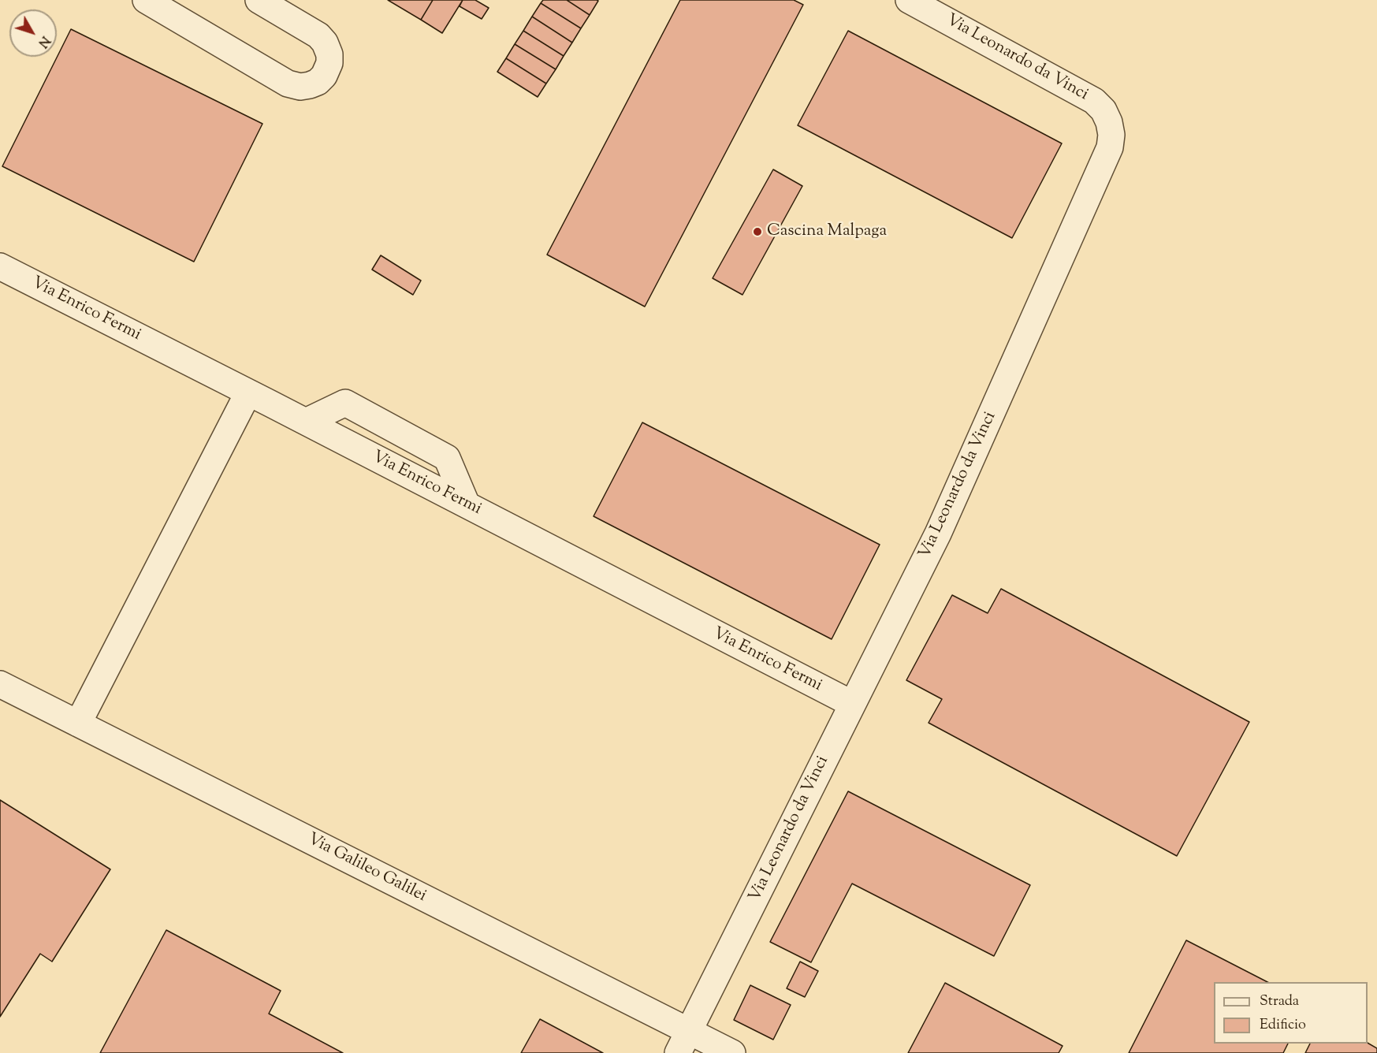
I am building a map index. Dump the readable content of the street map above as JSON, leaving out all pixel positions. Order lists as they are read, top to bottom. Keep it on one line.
{"streets":{"street":["Via Leonardo da Vinci","Via Enrico Fermi","Via Galileo Galilei"]},"crossings":[["Via Leonardo da Vinci","Via Enrico Fermi"],["Via Leonardo da Vinci","Via Galileo Galilei"]],"places":["Cascina Malpaga"],"legend":["Strada","Edificio"],"north":"bottom right"}
